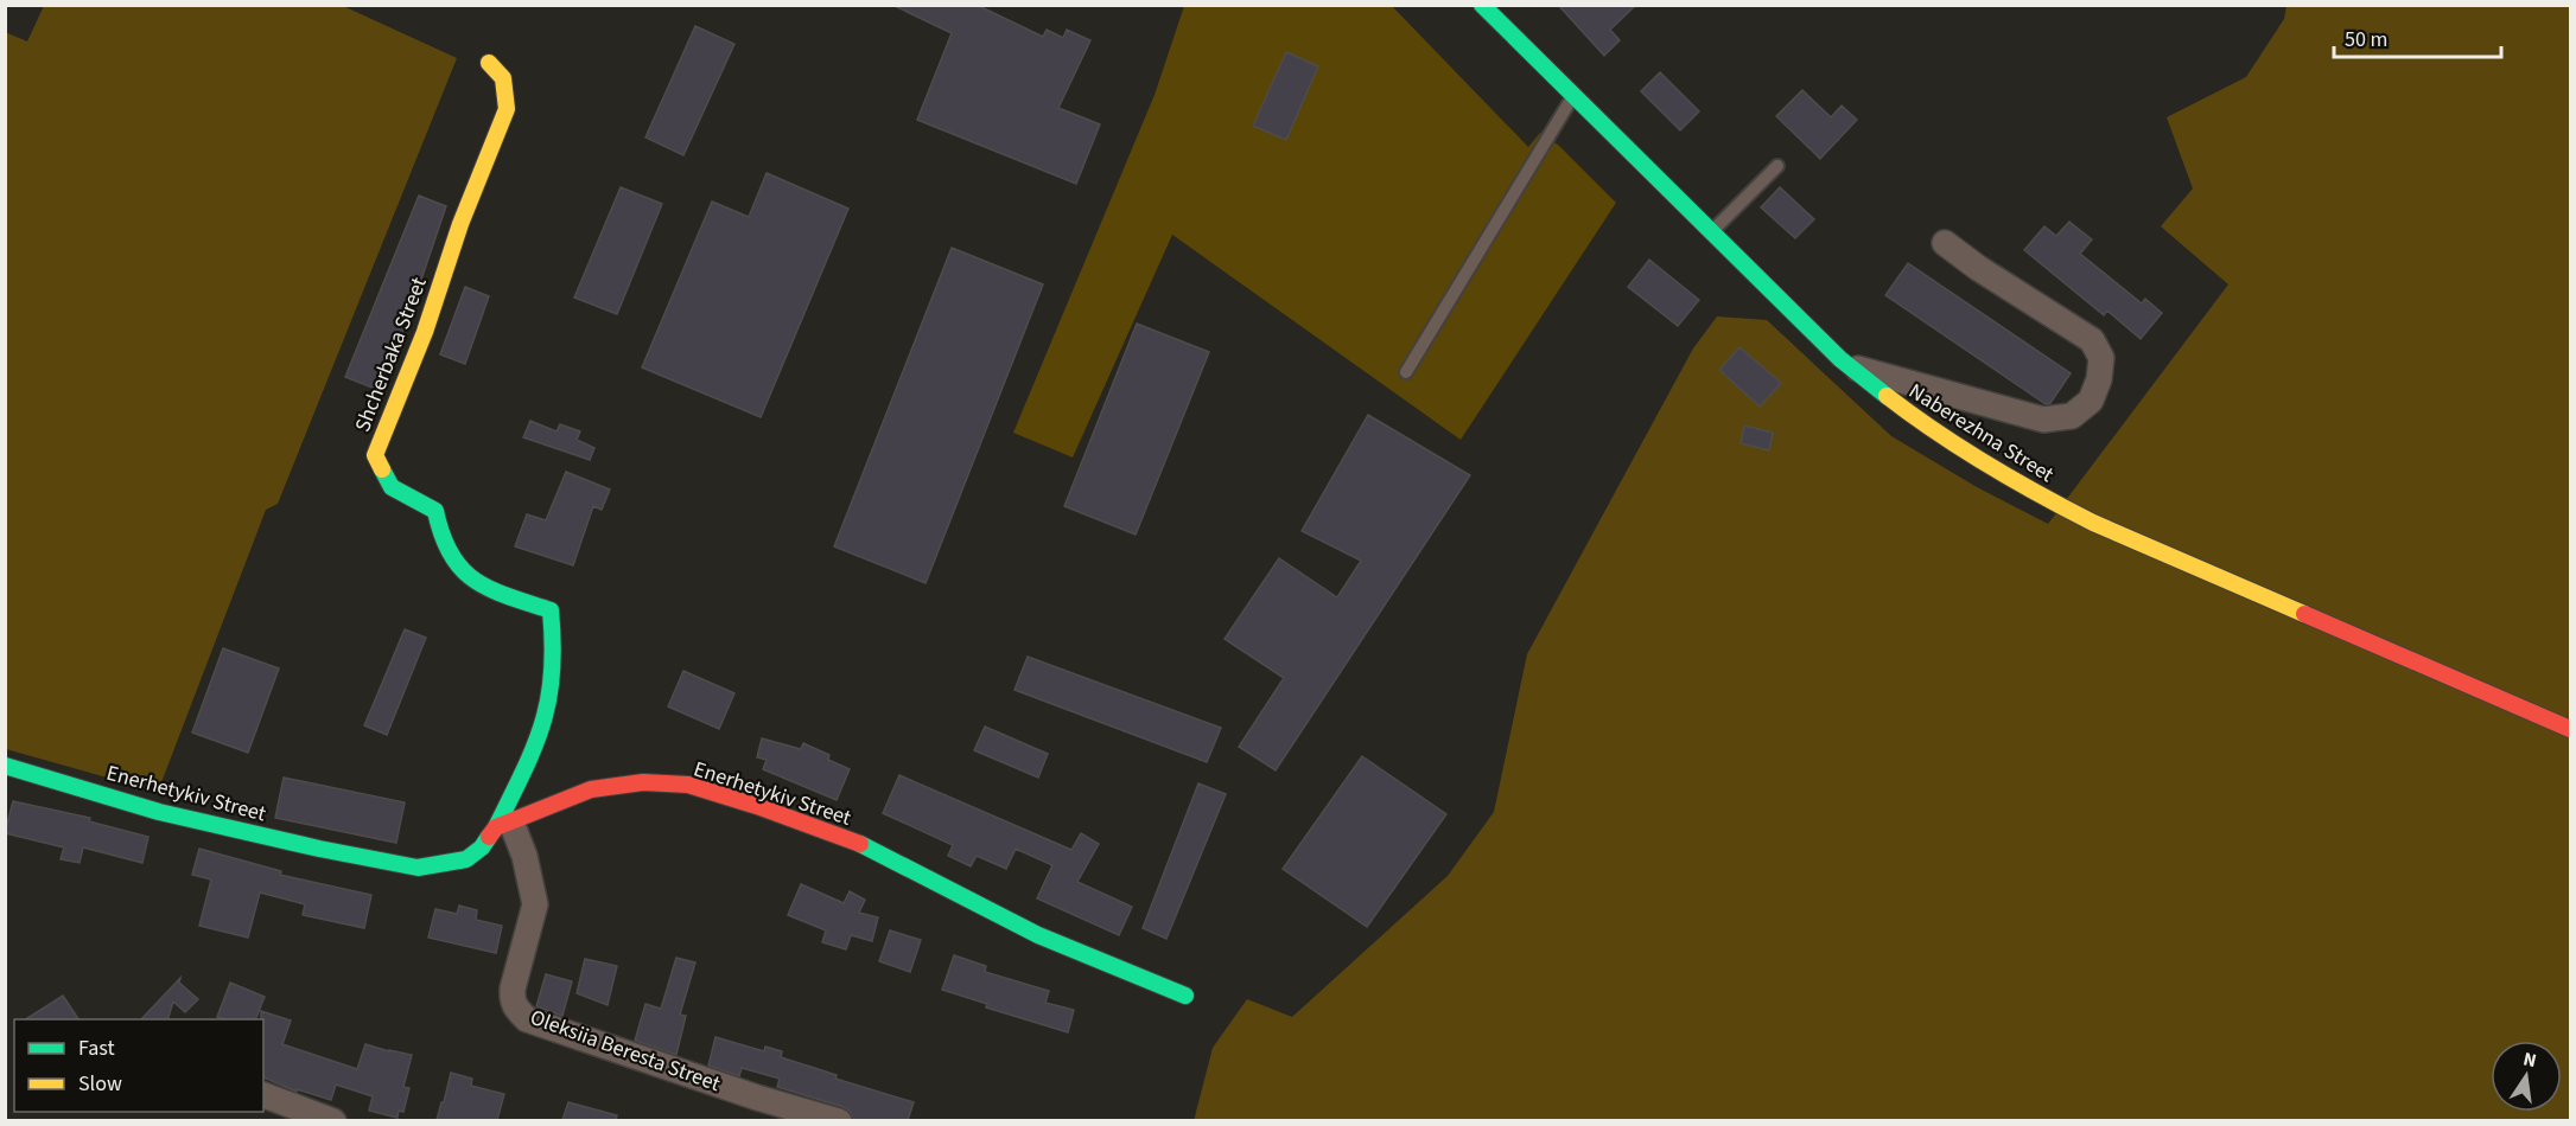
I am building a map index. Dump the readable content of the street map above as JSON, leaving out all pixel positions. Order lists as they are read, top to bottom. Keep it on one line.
{"streets":{"street":["Shcherbaka Street","Naberezhna Street","Enerhetykiv Street","Oleksiia Beresta Street"]},"crossings":[["Shcherbaka Street","Enerhetykiv Street"],["Shcherbaka Street","Oleksiia Beresta Street"],["Enerhetykiv Street","Oleksiia Beresta Street"]],"legend":["Fast","Slow"],"scale_bar":"50 m","north":"top"}
